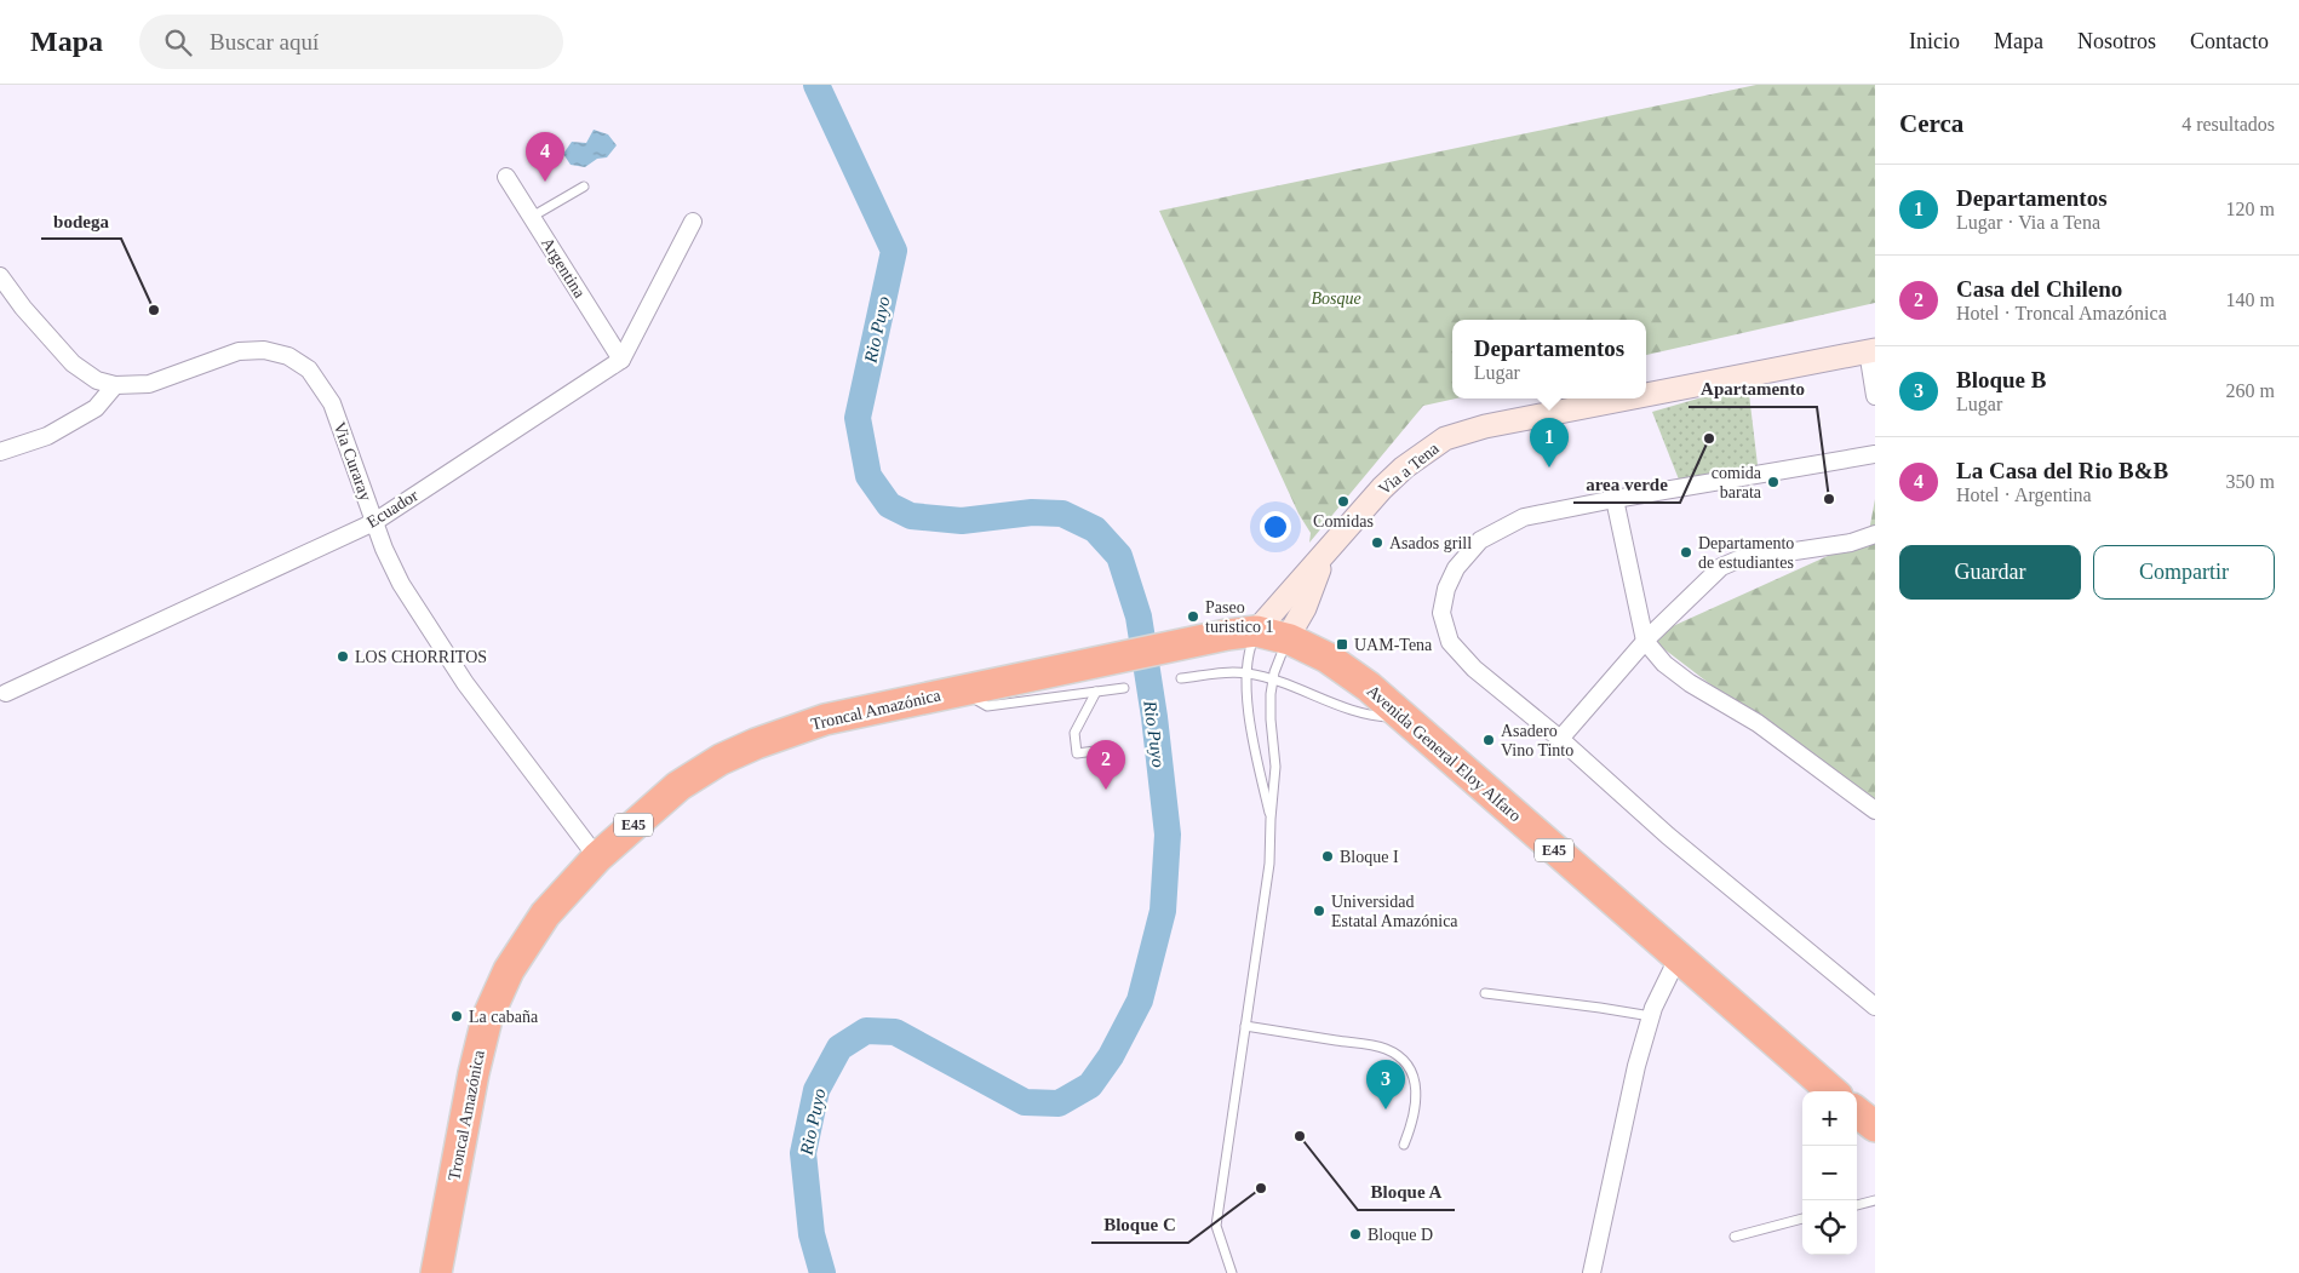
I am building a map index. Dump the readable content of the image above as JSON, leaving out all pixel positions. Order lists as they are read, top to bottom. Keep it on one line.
{"streets":{"highway":["Troncal Amazónica","Avenida General Eloy Alfaro","E45"],"main road":["Via a Tena"],"street":["Argentina","Via Curaray","Ecuador"]},"crossings":[["Argentina","Ecuador"],["Via Curaray","Ecuador"],["Via Curaray","Troncal Amazónica"],["Via a Tena","Avenida General Eloy Alfaro"],["Troncal Amazónica","Avenida General Eloy Alfaro"]],"water":["Rio Puyo"],"parks":["Bosque"],"places":{"other":["bodega","area verde","comida barata","Apartamento","Comidas","Asados grill","Departamento de estudiantes","Paseo turistico 1","LOS CHORRITOS","Asadero Vino Tinto","Bloque I","Universidad Estatal Amazónica","La cabaña","Bloque A","Bloque C","Bloque D"],"transit":["UAM-Tena"]},"page":{"header":"Mapa","search":"Buscar aquí","nav":["Inicio","Mapa","Nosotros","Contacto"],"heading":["Cerca","4 resultados"],"pins":["4","1","2","3"],"list":[{"mark":"1","name":"Departamentos","note":"Lugar · Via a Tena","value":"120 m"},{"mark":"2","name":"Casa del Chileno","note":"Hotel · Troncal Amazónica","value":"140 m"},{"mark":"3","name":"Bloque B","note":"Lugar","value":"260 m"},{"mark":"4","name":"La Casa del Rio B&B","note":"Hotel · Argentina","value":"350 m"}],"popup":["Departamentos","Lugar"],"buttons":["Guardar","Compartir"],"map_buttons":["+","−"]}}
